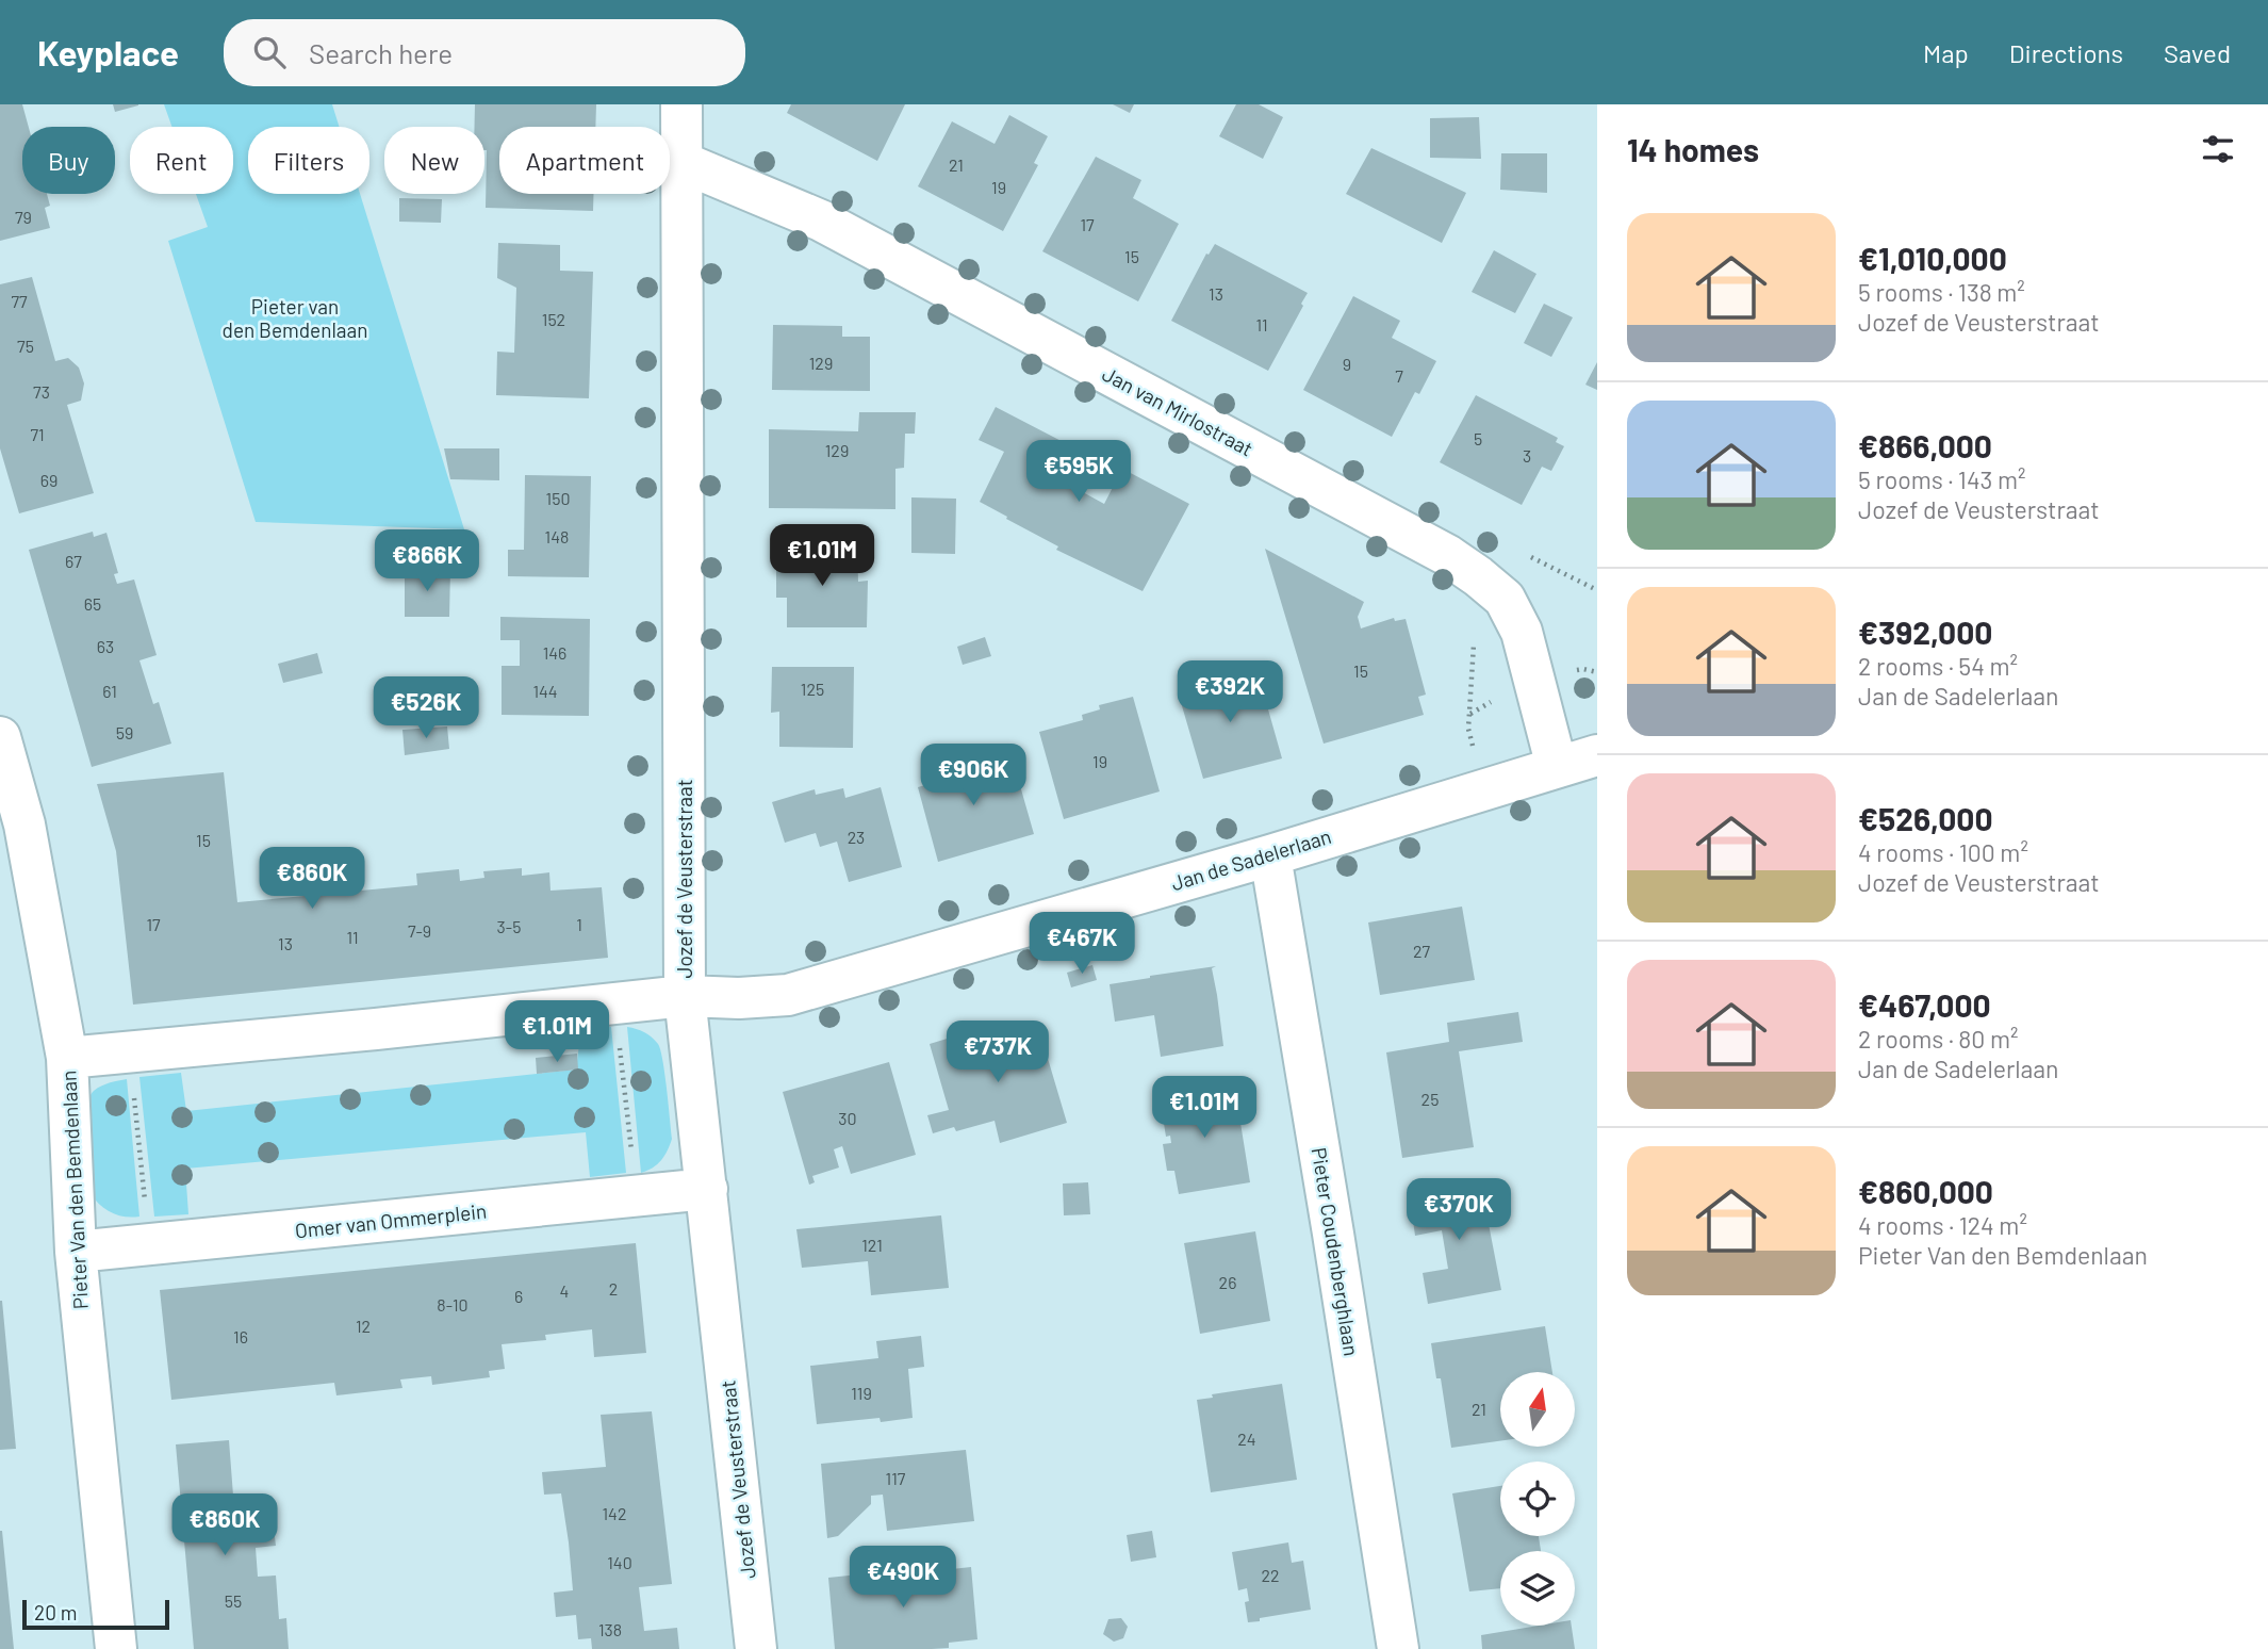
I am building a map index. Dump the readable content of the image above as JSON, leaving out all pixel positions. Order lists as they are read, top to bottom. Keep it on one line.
{"streets":{"street":["Jan van Mirlostraat","Jan de Sadelerlaan","Jozef de Veusterstraat","Pieter Van den Bemdenlaan","Omer van Ommerplein","Pieter Coudenberghlaan"]},"crossings":[["Jan van Mirlostraat","Jan de Sadelerlaan"],["Jan van Mirlostraat","Jozef de Veusterstraat"],["Jan de Sadelerlaan","Jozef de Veusterstraat"],["Jan de Sadelerlaan","Pieter Coudenberghlaan"],["Jozef de Veusterstraat","Omer van Ommerplein"],["Pieter Van den Bemdenlaan","Omer van Ommerplein"]],"parks":["Pieter van den Bemdenlaan"],"house_numbers":["21","19","79","17","15","13","77","152","11","75","129","9","7","73","71","5","129","3","69","150","148","67","65","63","146","15","125","61","144","59","19","23","15","17","1","3-5","7-9","11","13","27","25","30","121","26","2","4","6","8-10","12","16","119","21","24","117","142","140","22","55","138"],"scale_bar":"20 m","north":"top","page":{"header":"Keyplace","search":"Search here","nav":["Map","Directions","Saved"],"heading":"14 homes","chip":["Buy","Rent","Filters","New","Apartment"],"list":[{"name":"€1,010,000","note":"5 rooms · 138 m² · Jozef de Veusterstraat"},{"name":"€866,000","note":"5 rooms · 143 m² · Jozef de Veusterstraat"},{"name":"€392,000","note":"2 rooms · 54 m² · Jan de Sadelerlaan"},{"name":"€526,000","note":"4 rooms · 100 m² · Jozef de Veusterstraat"},{"name":"€467,000","note":"2 rooms · 80 m² · Jan de Sadelerlaan"},{"name":"€860,000","note":"4 rooms · 124 m² · Pieter Van den Bemdenlaan"}],"price":["€595K","€1.01M","€866K","€392K","€526K","€906K","€860K","€467K","€1.01M","€737K","€1.01M","€370K","€860K","€490K"],"scale":"20 m"}}
